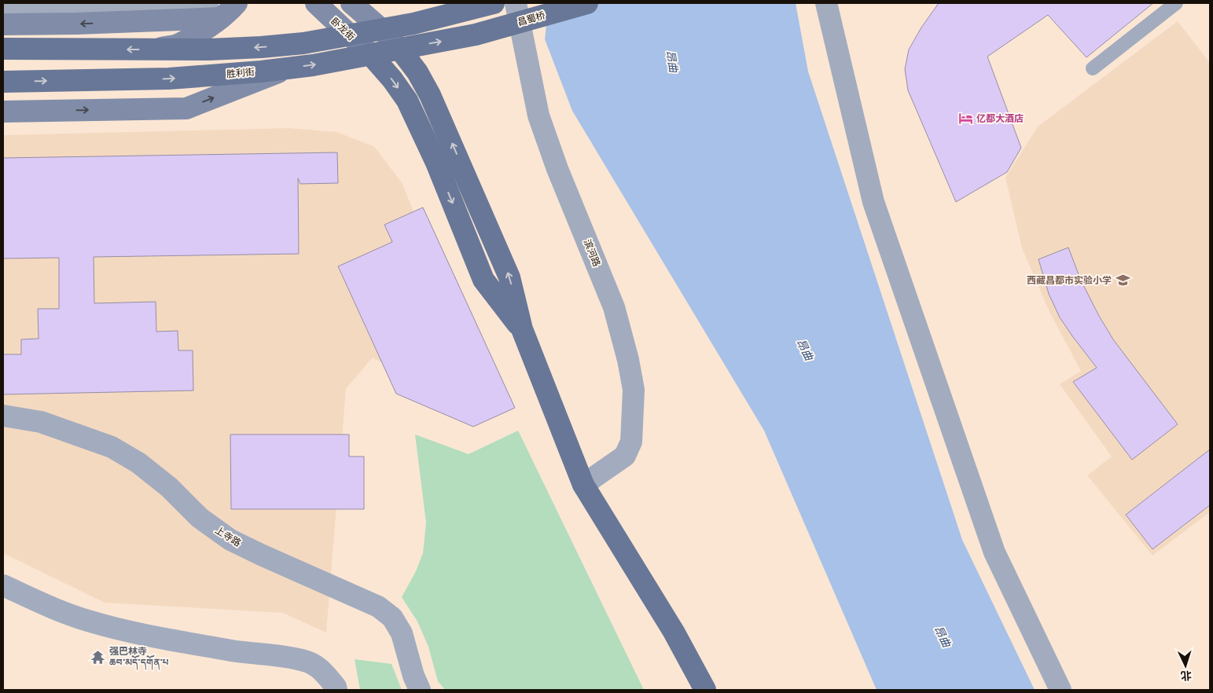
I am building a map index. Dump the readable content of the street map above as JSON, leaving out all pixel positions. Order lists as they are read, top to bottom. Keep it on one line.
{"streets":{"main road":["昌蜀桥","卧龙街","胜利街"],"street":["滨河路","上寺路"]},"crossings":[["昌蜀桥","胜利街"],["卧龙街","胜利街"]],"water":["昂曲"],"places":{"hotel":["亿都大酒店"],"school or university":["西藏昌都市实验小学"],"temple":["强巴林寺 ཆབ་མདོ་དགོན་པ"]},"north":"bottom"}
